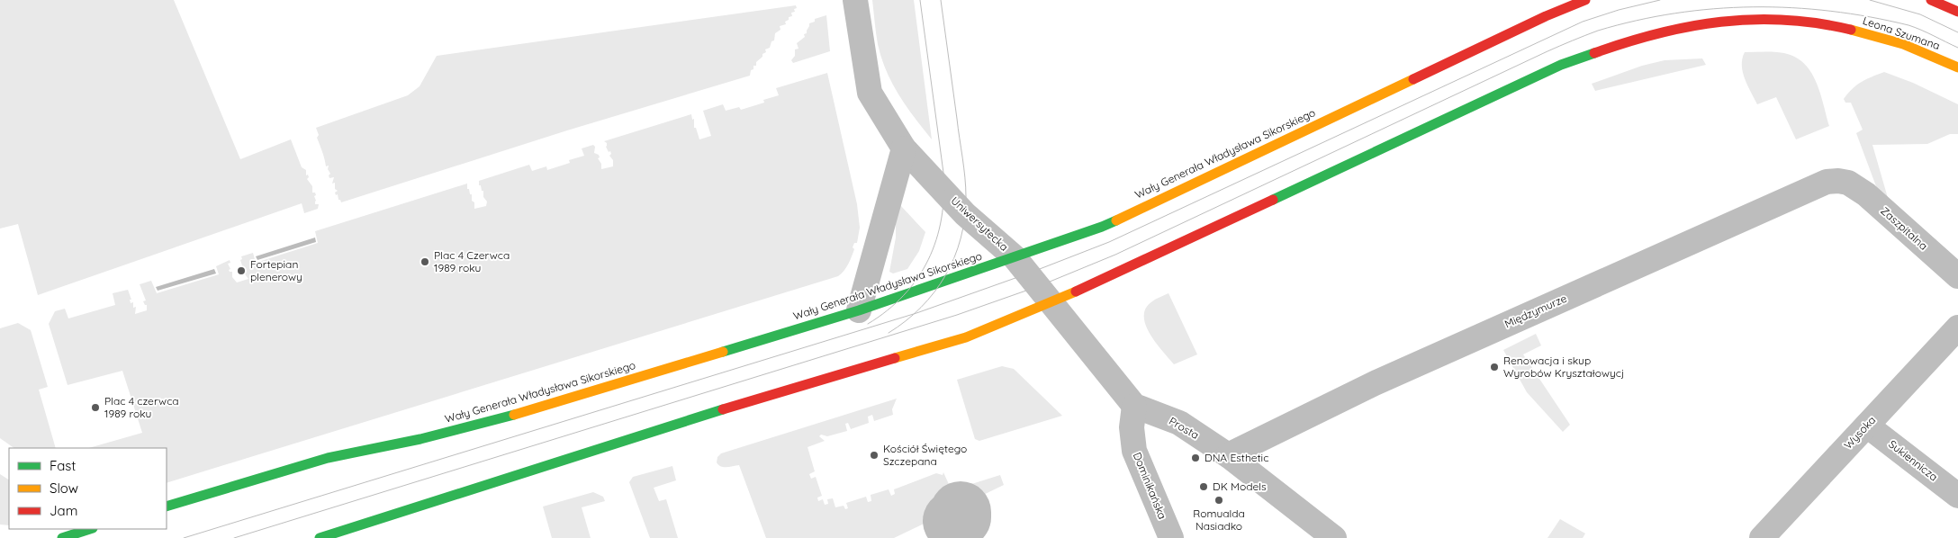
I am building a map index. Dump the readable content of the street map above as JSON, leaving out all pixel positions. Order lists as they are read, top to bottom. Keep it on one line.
{"streets":{"street":["Leona Szumana","Wały Generała Władysława Sikorskiego","Uniwersytecka","Zaszpitalna","Międzymurze","Prosta","Wysoka","Sukiennicza","Dominikańska"]},"crossings":[["Leona Szumana","Uniwersytecka"],["Wały Generała Władysława Sikorskiego","Uniwersytecka"],["Zaszpitalna","Międzymurze"],["Międzymurze","Prosta"],["Prosta","Dominikańska"],["Wysoka","Sukiennicza"]],"places":["Plac 4 Czerwca 1989 roku","Fortepian plenerowy","Renowacja i skup Wyrobów Kryształowycj","Plac 4 czerwca 1989 roku","Kościół Świętego Szczepana","DNA Esthetic","DK Models","Romualda Nasiadko"],"legend":["Fast","Slow","Jam"]}
